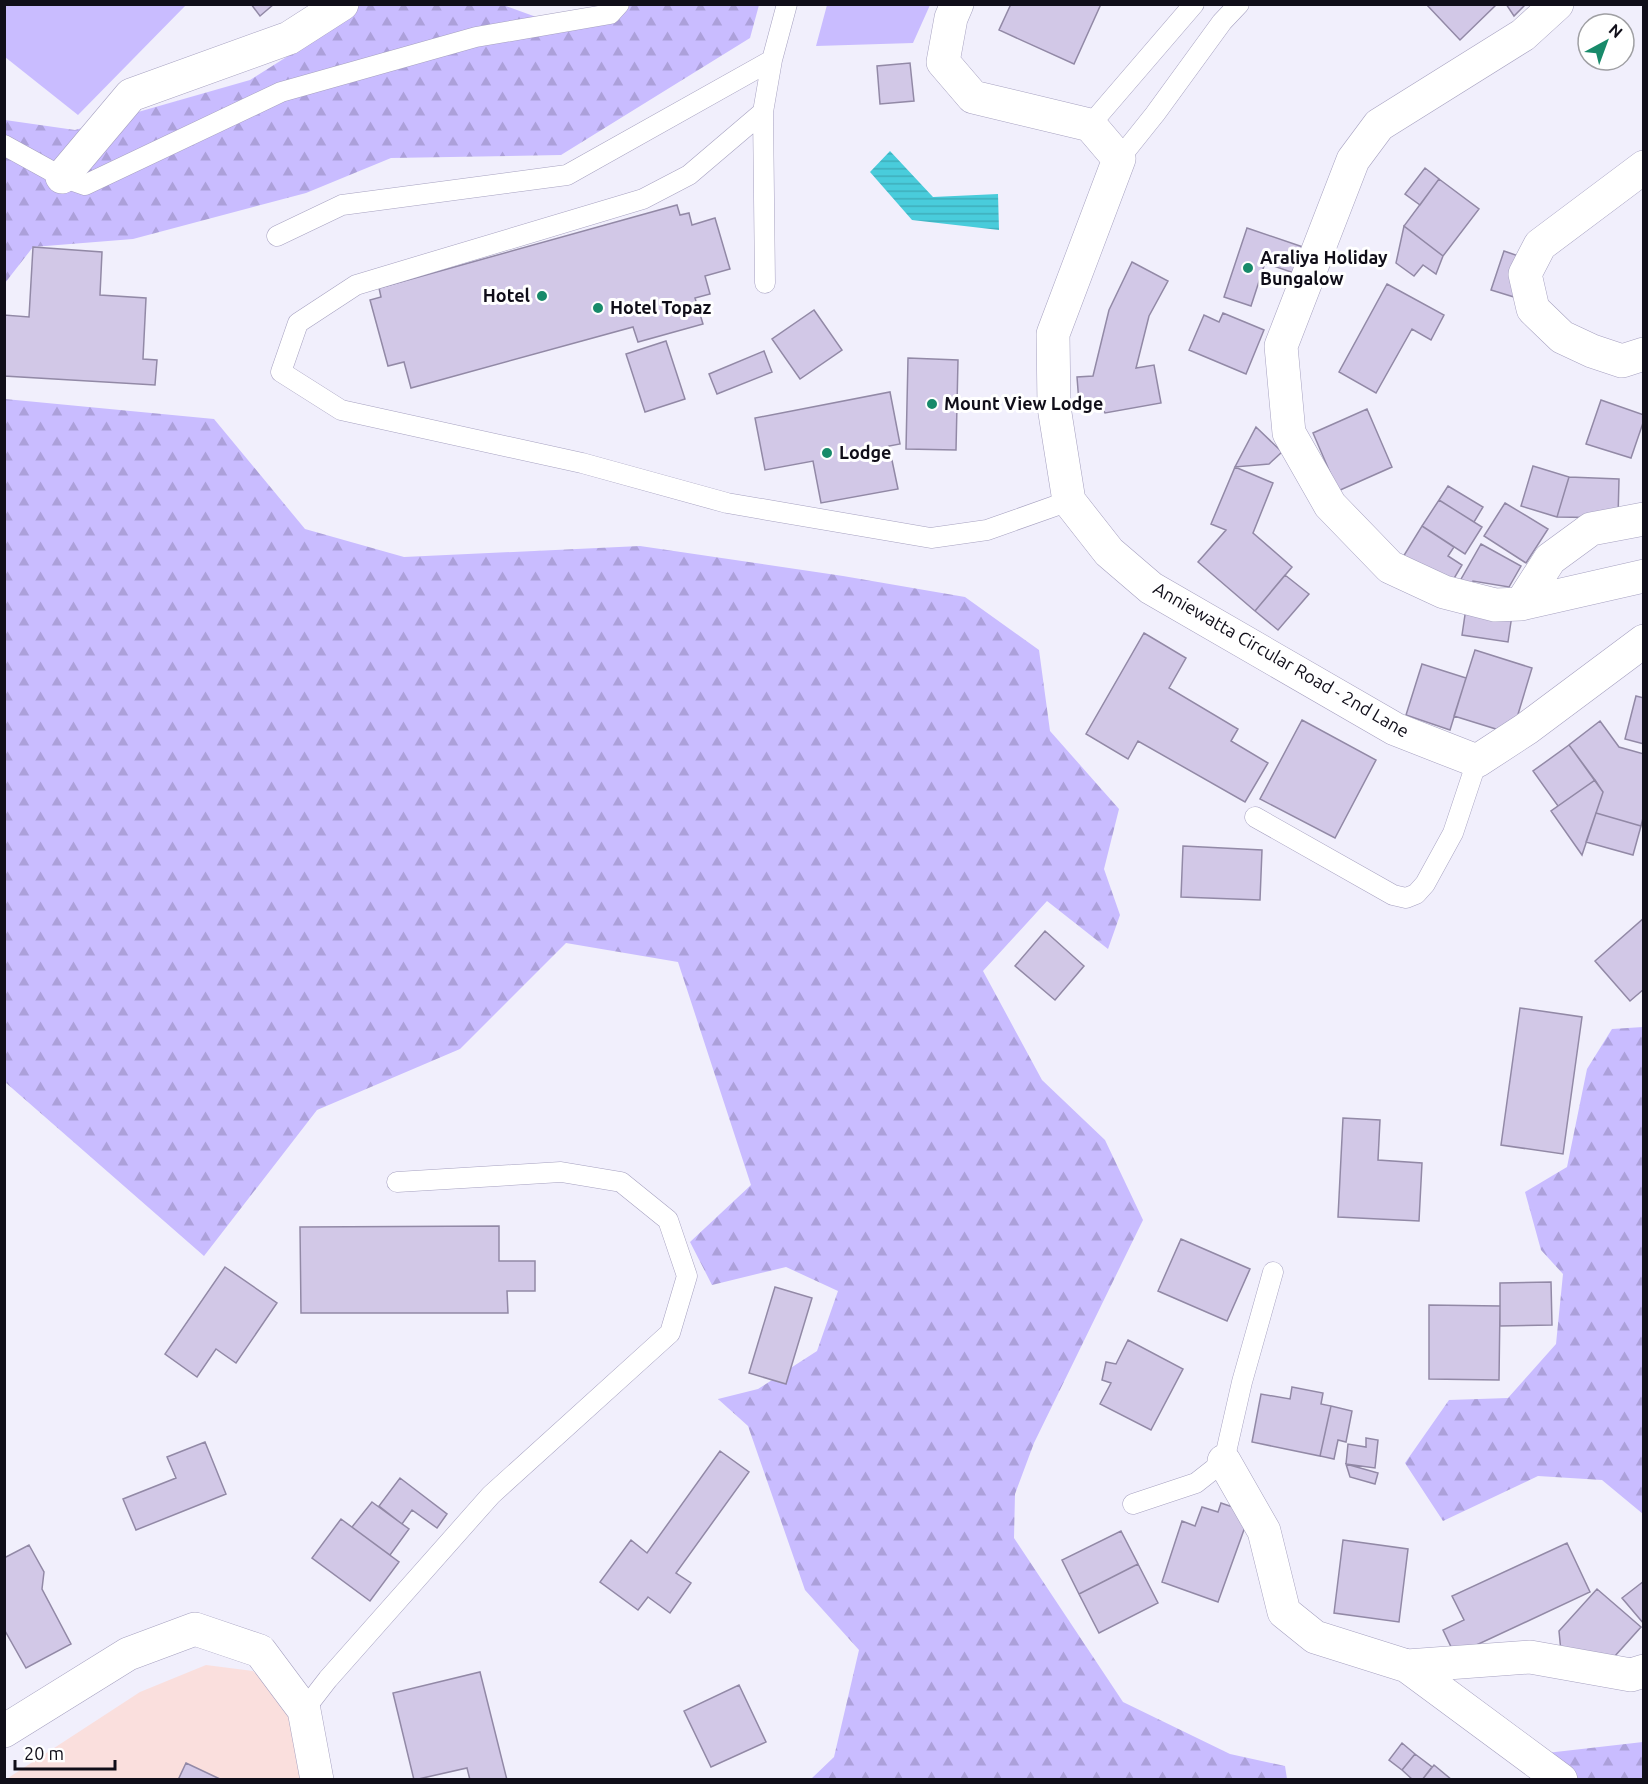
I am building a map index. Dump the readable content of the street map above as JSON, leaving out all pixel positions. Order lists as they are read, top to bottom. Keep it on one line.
{"streets":{"street":["Anniewatta Circular Road - 2nd Lane"]},"places":["Araliya Holiday Bungalow","Hotel","Hotel Topaz","Mount View Lodge","Lodge"],"scale_bar":"20 m","north":"top right"}
